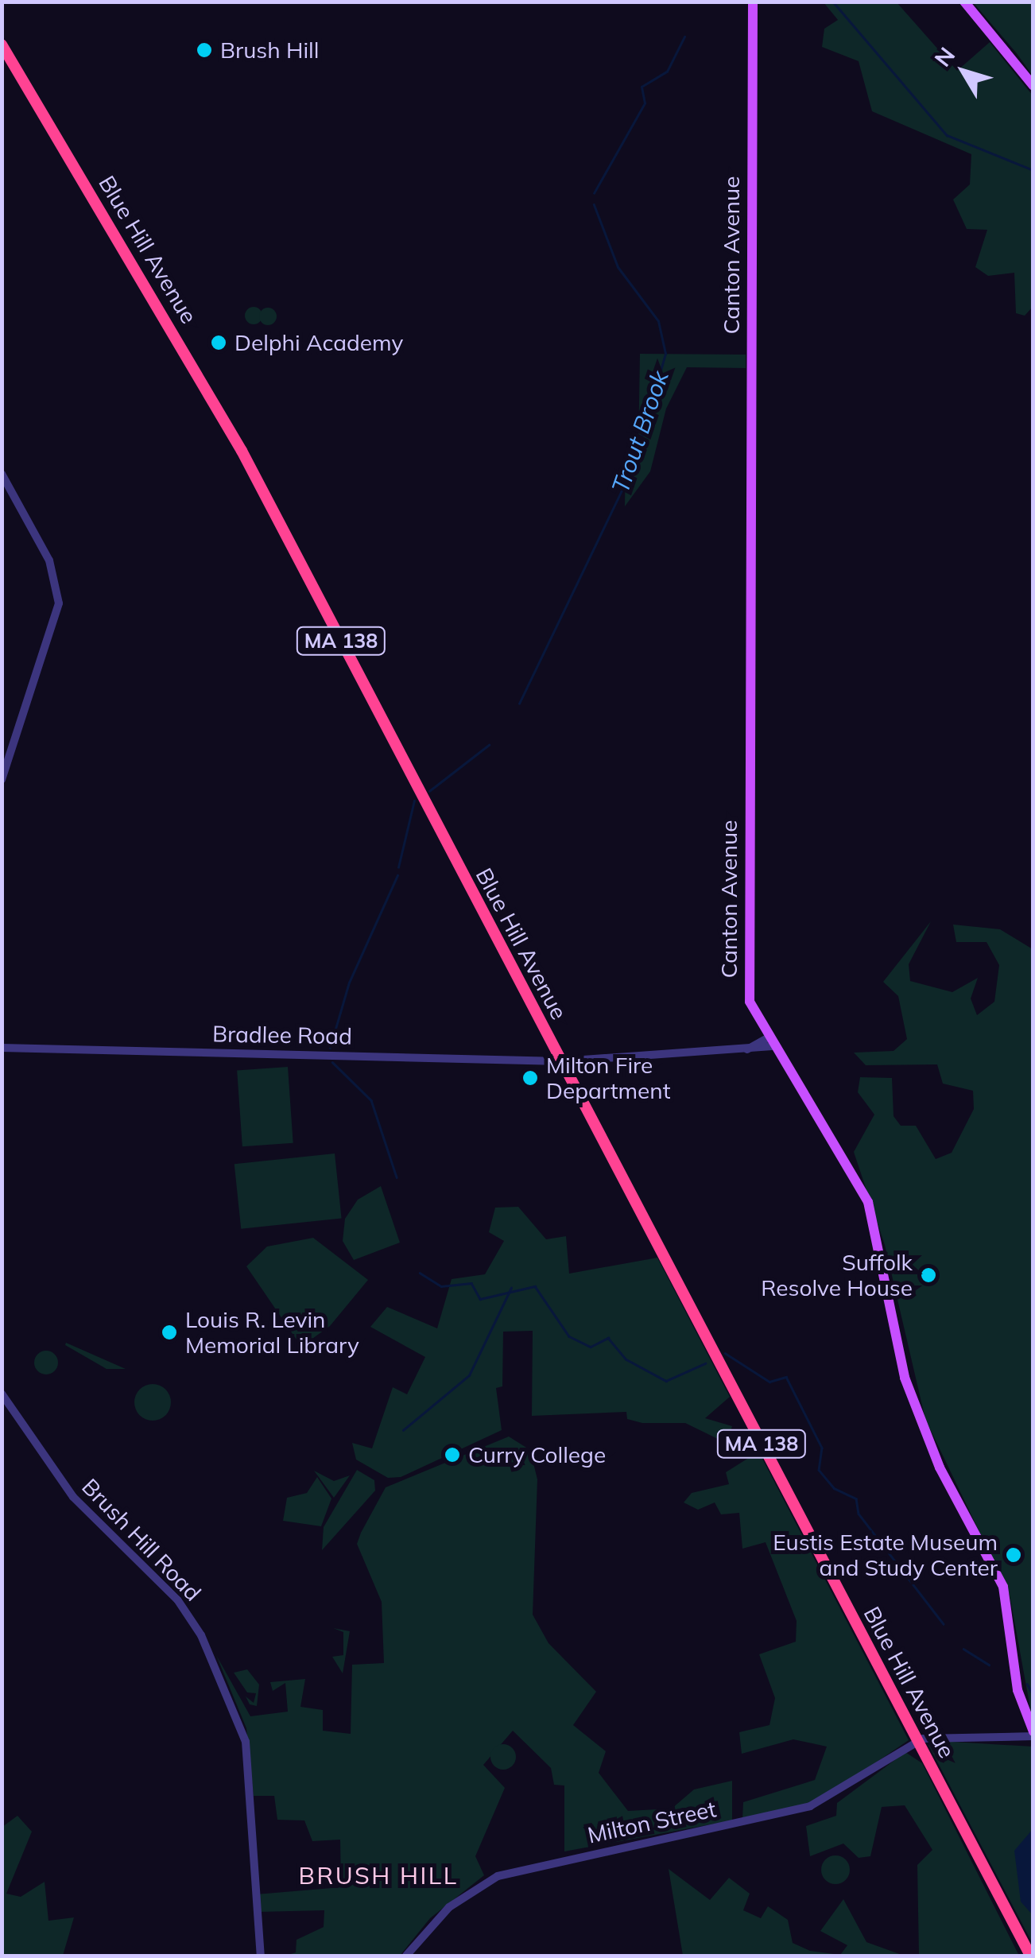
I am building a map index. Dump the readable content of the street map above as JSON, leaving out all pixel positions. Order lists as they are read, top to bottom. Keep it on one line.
{"streets":{"highway":["Blue Hill Avenue","MA 138"],"main road":["Canton Avenue"],"street":["Bradlee Road","Brush Hill Road","Milton Street"]},"crossings":[["Blue Hill Avenue","Bradlee Road"],["Blue Hill Avenue","Milton Street"],["Canton Avenue","Bradlee Road"]],"districts":["BRUSH HILL"],"water":["Trout Brook"],"places":["Brush Hill","Delphi Academy","Milton Fire Department","Suffolk Resolve House","Louis R. Levin Memorial Library","Curry College","Eustis Estate Museum and Study Center"],"north":"top left"}
